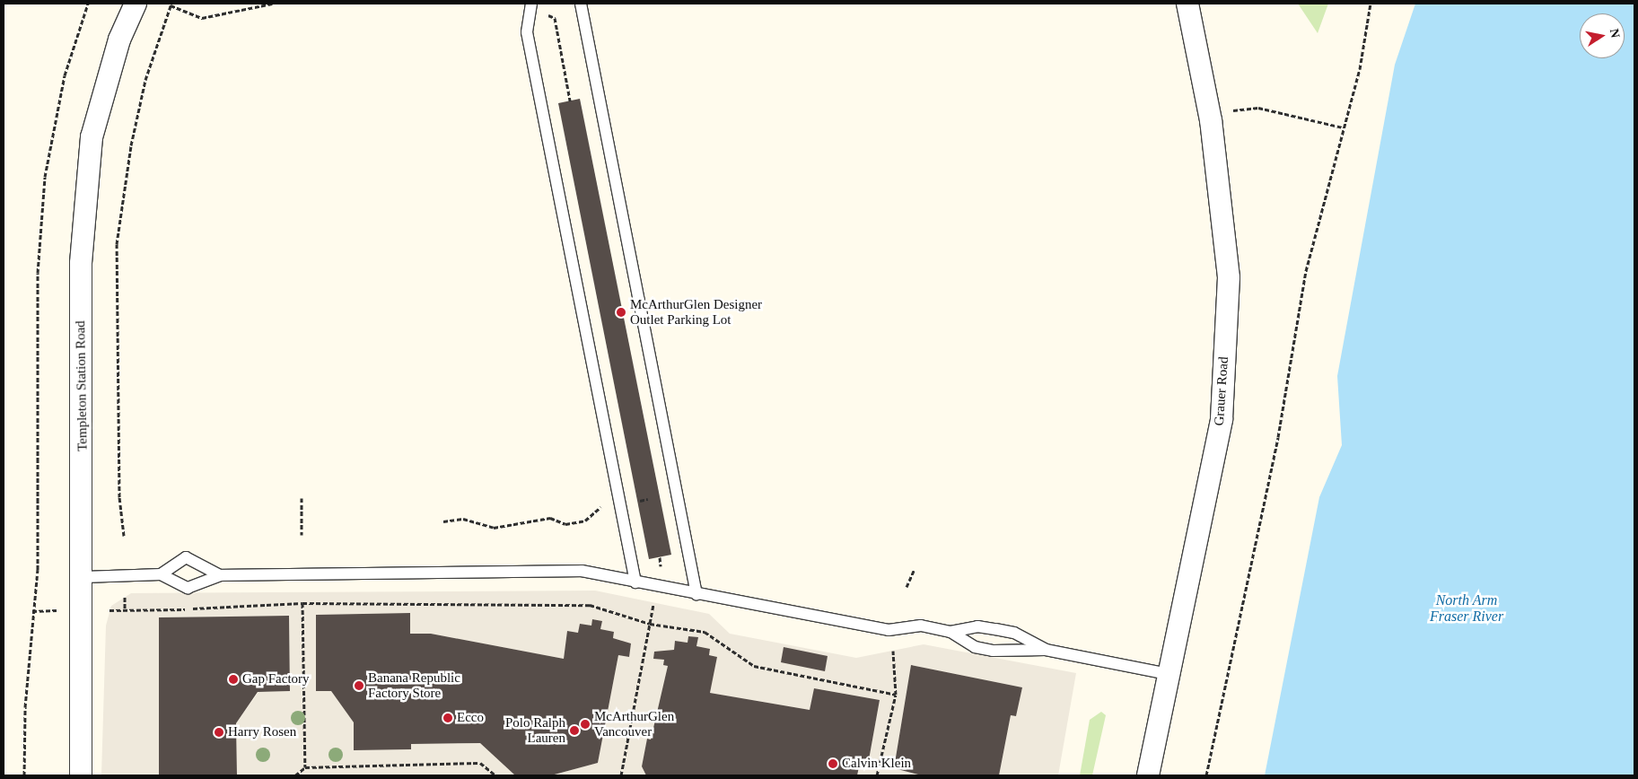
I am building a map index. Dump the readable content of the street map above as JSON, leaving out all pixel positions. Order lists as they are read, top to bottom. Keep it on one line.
{"streets":{"street":["Templeton Station Road","Grauer Road"]},"water":["North Arm Fraser River"],"places":["McArthurGlen Designer Outlet Parking Lot","Gap Factory","Banana Republic Factory Store","Ecco","McArthurGlen Vancouver","Polo Ralph Lauren","Harry Rosen","Calvin Klein"],"north":"right"}
